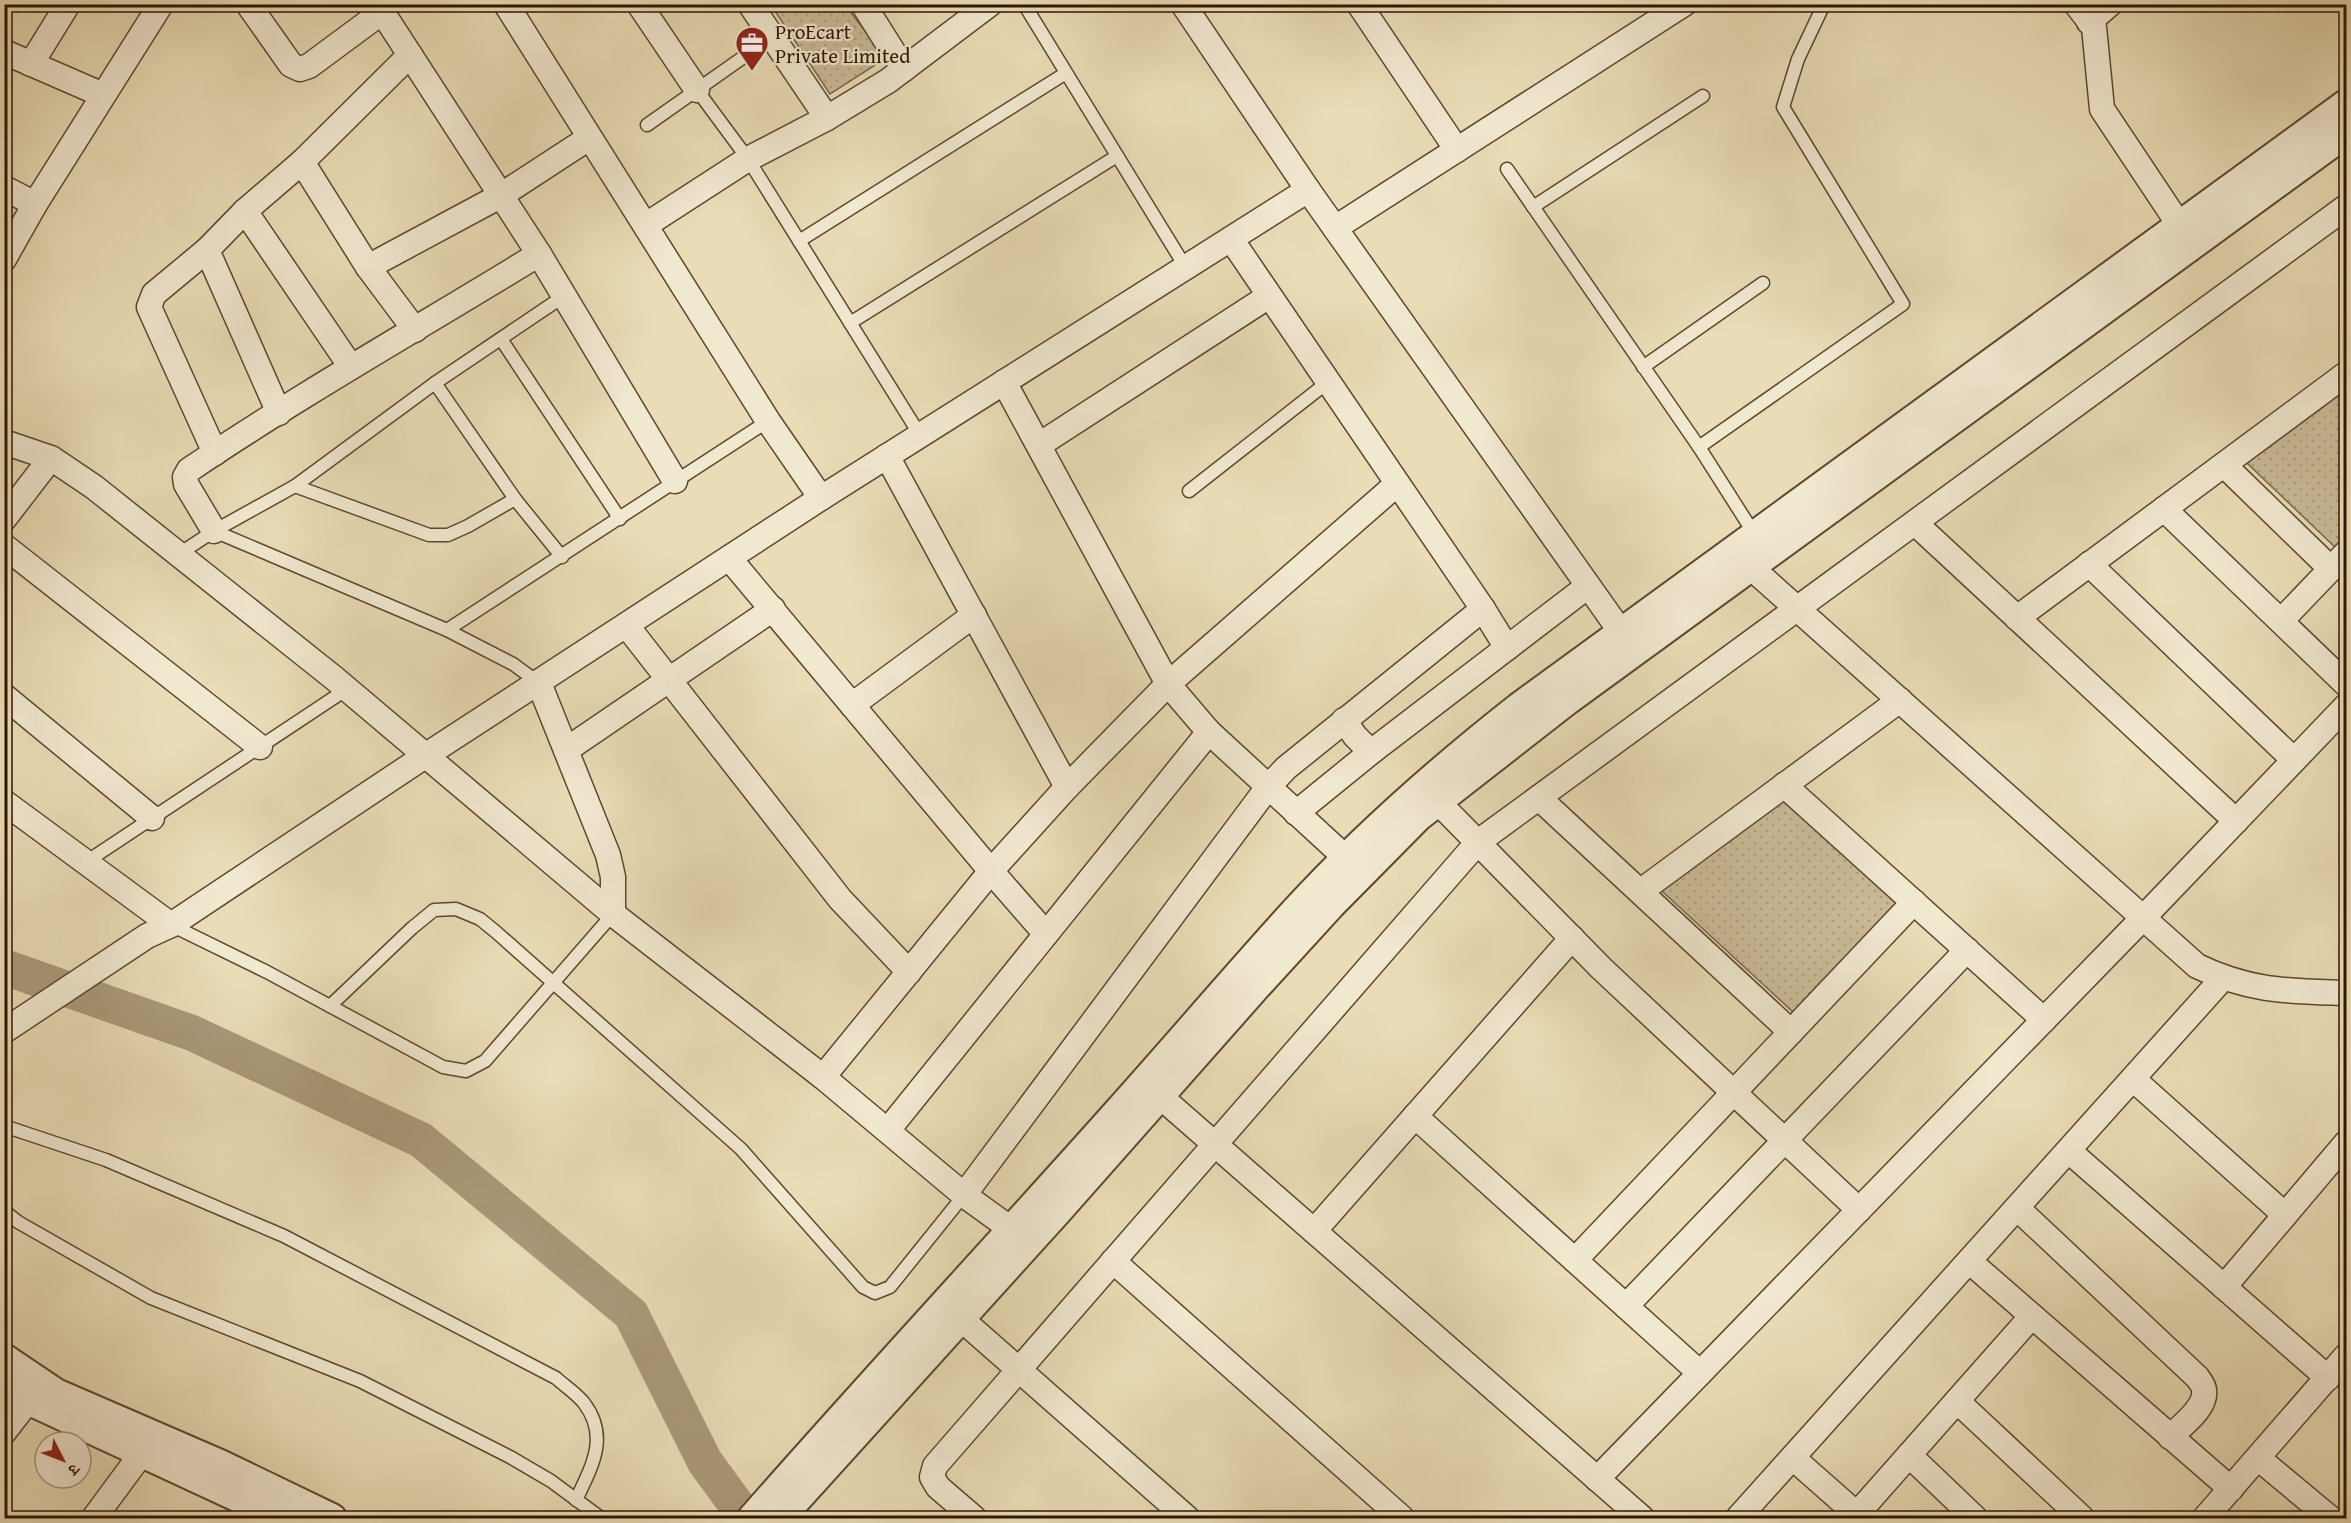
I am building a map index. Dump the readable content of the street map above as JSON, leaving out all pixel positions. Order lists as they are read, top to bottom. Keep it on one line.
{"places":{"office":["ProEcart Private Limited"]},"north":"bottom right"}
